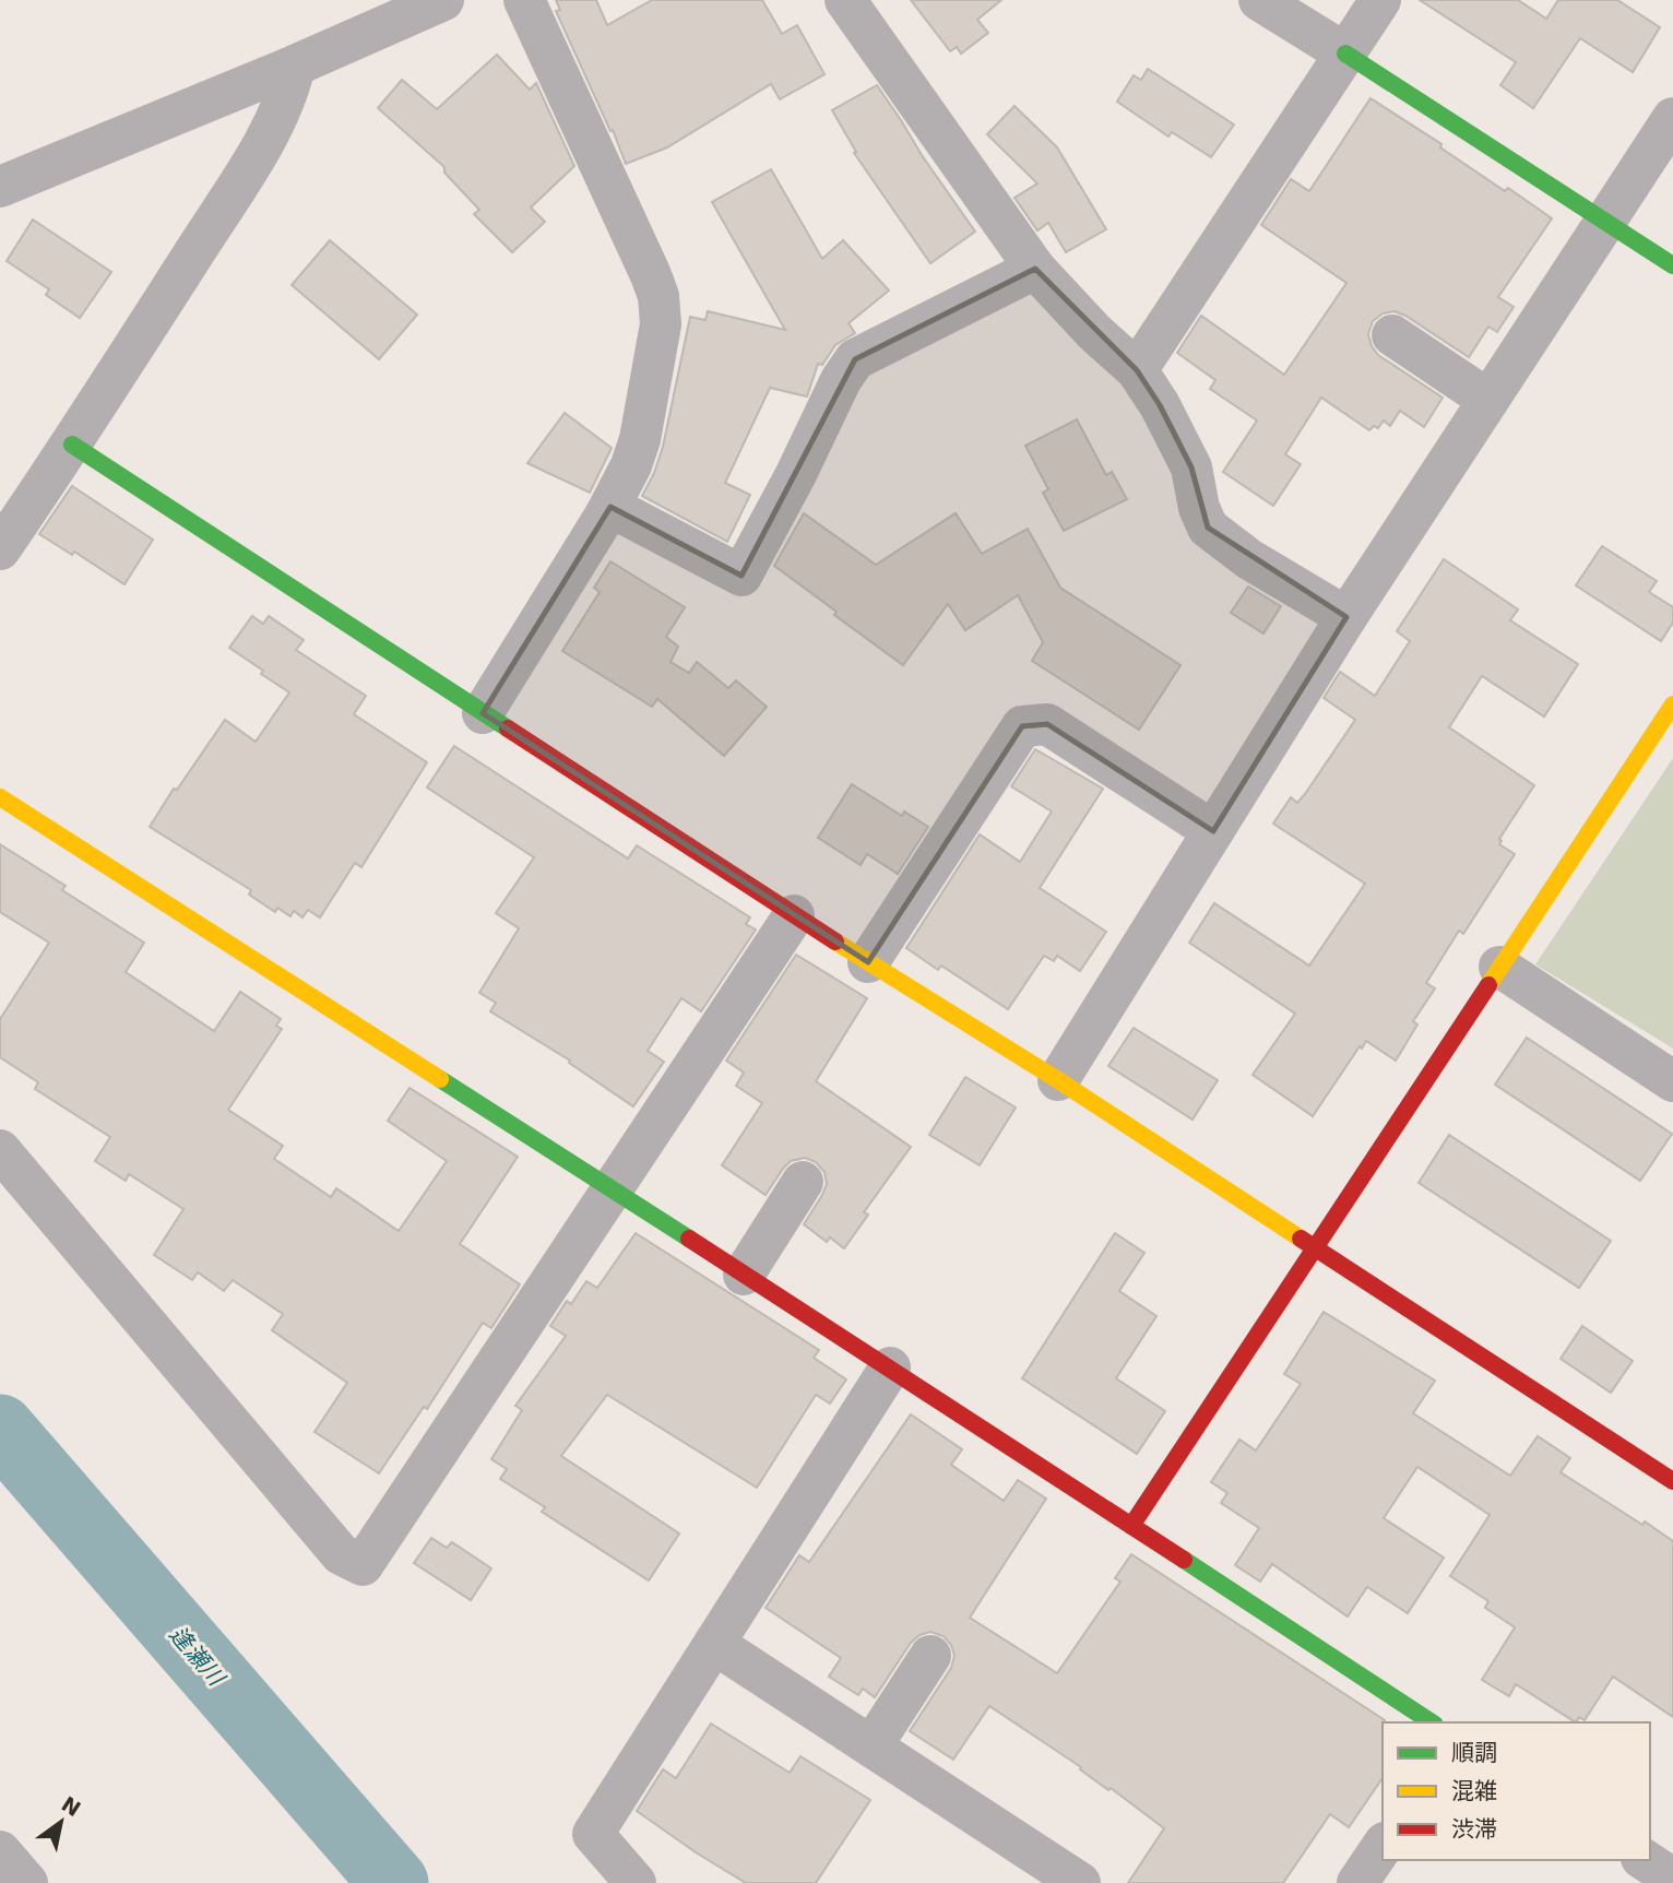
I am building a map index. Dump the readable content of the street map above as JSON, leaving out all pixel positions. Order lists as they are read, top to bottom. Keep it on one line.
{"water":["逢瀬川"],"legend":["順調","混雑","渋滞"],"north":"top right"}
